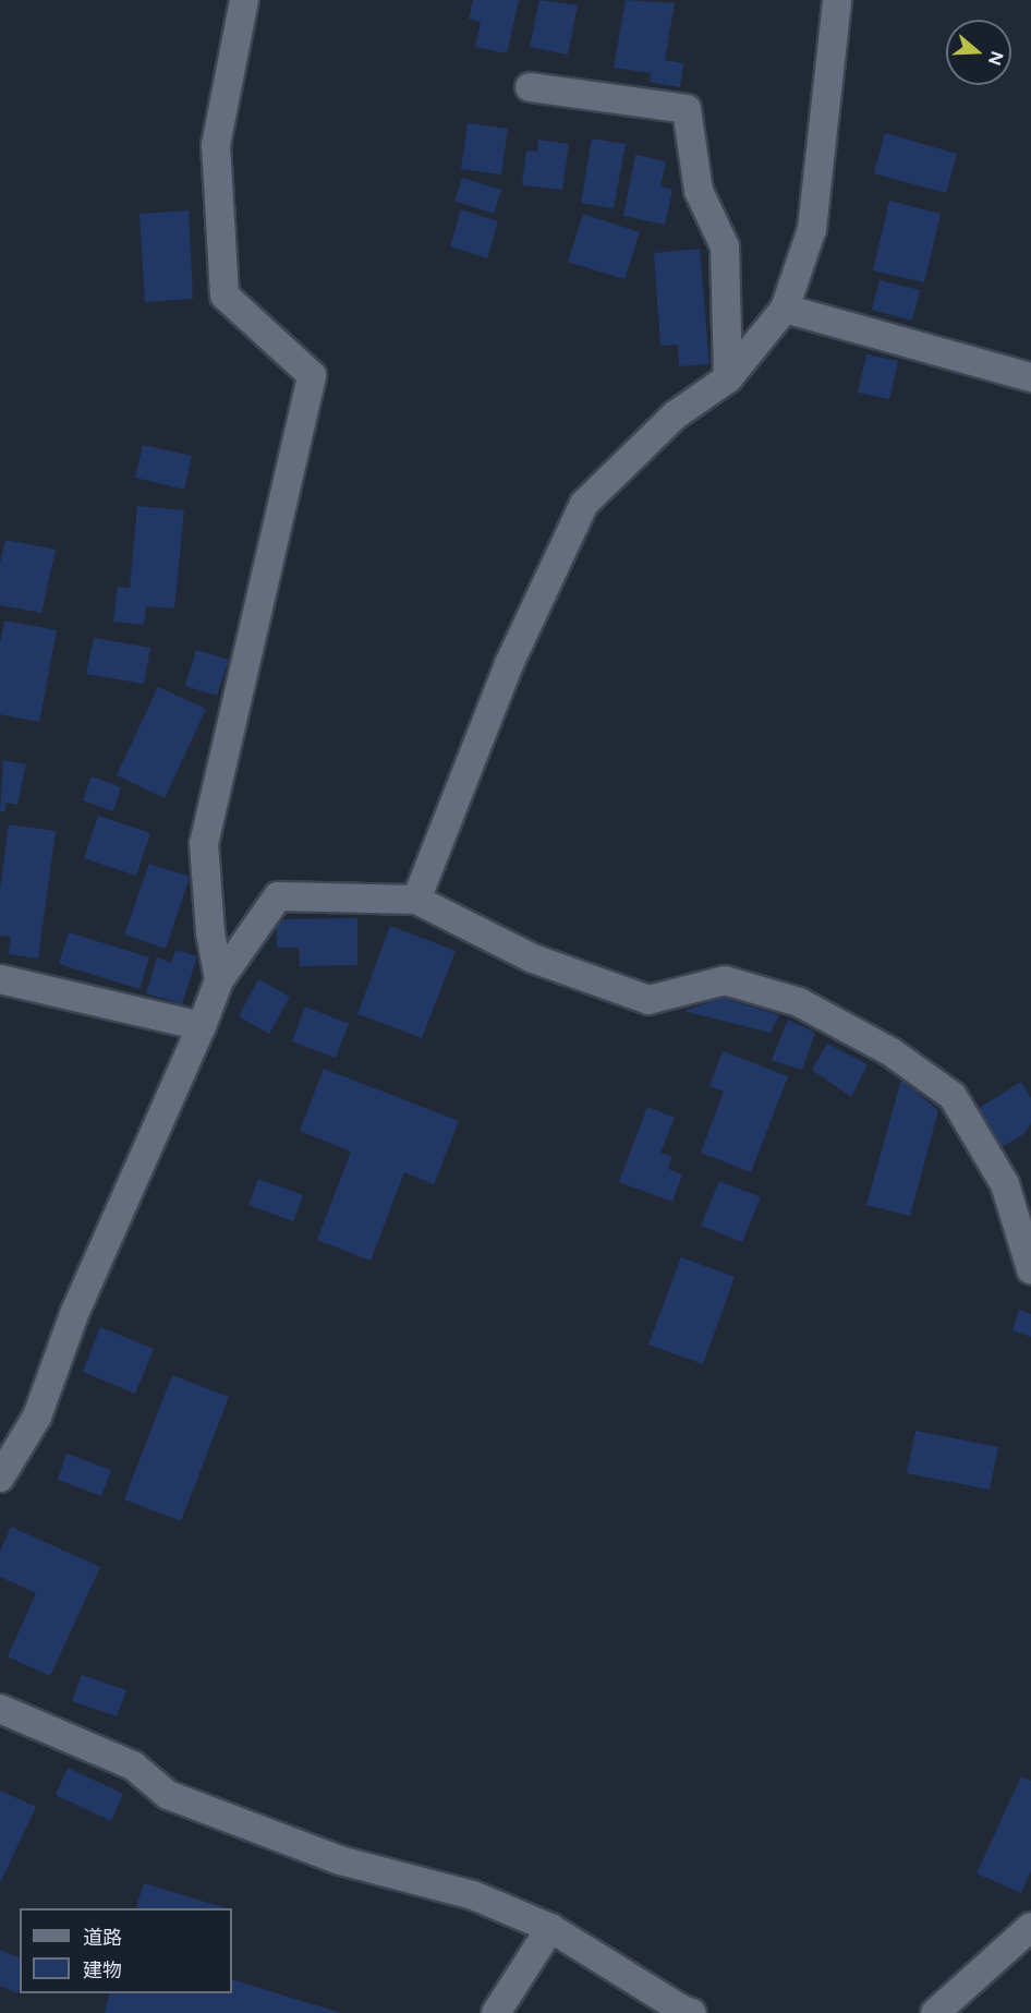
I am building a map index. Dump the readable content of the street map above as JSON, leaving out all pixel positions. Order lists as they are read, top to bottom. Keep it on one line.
{"legend":["道路","建物"],"north":"right"}
